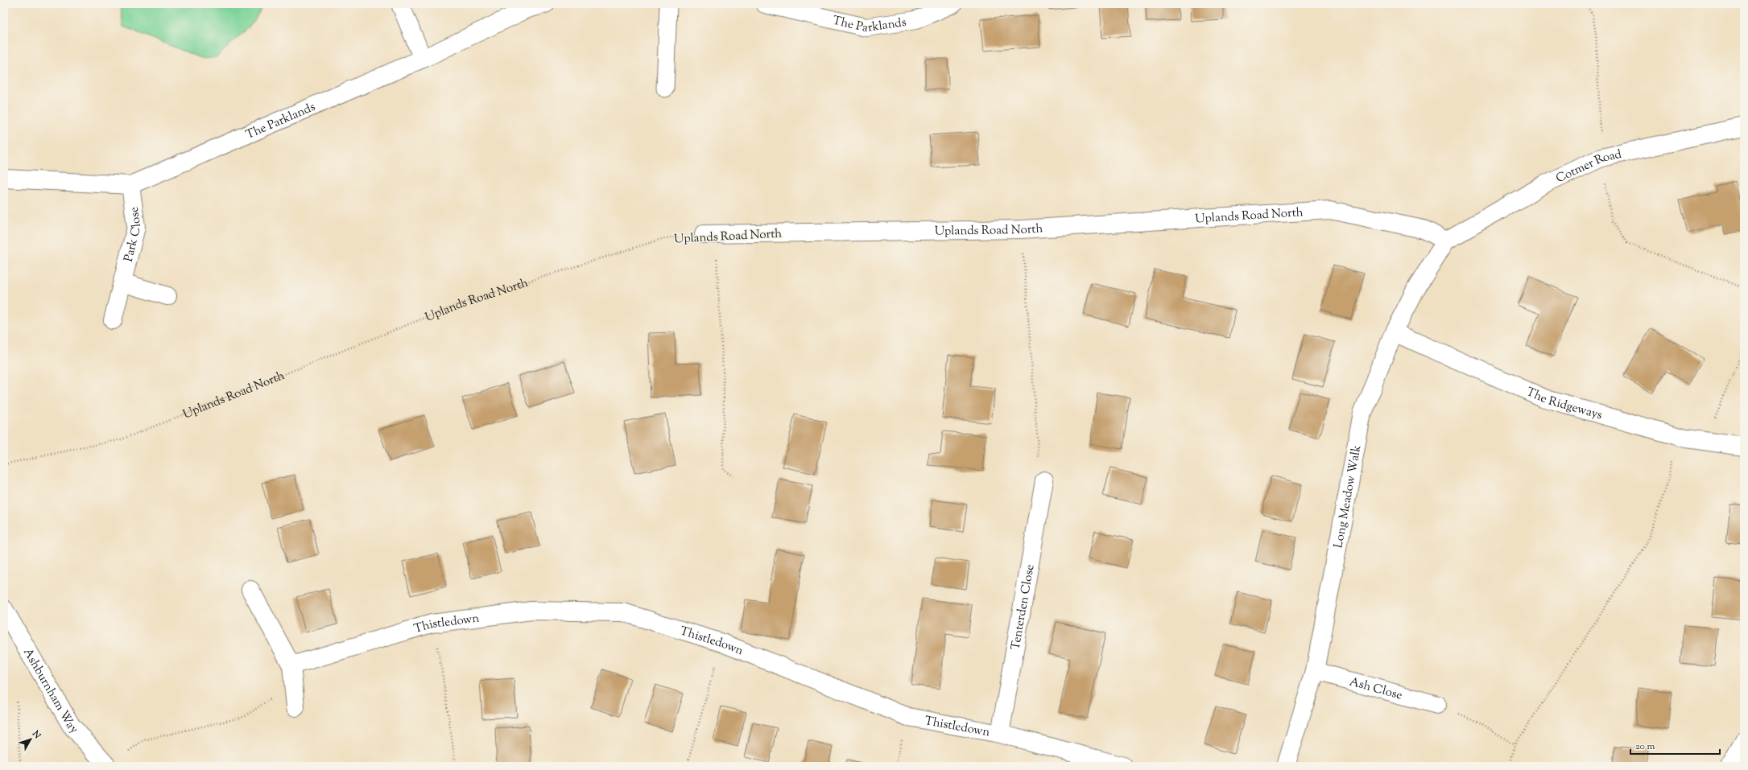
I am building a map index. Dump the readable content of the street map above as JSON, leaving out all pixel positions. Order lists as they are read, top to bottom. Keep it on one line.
{"streets":{"street":["The Parklands","Cotmer Road","Uplands Road North","Park Close","The Ridgeways","Long Meadow Walk","Tenterden Close","Thistledown","Ash Close","Ashburnham Way"]},"crossings":[["The Parklands","Park Close"],["Cotmer Road","Uplands Road North"],["Cotmer Road","Long Meadow Walk"],["Uplands Road North","Long Meadow Walk"],["The Ridgeways","Long Meadow Walk"],["Long Meadow Walk","Ash Close"],["Tenterden Close","Thistledown"]],"scale_bar":"20 m","north":"top right"}
